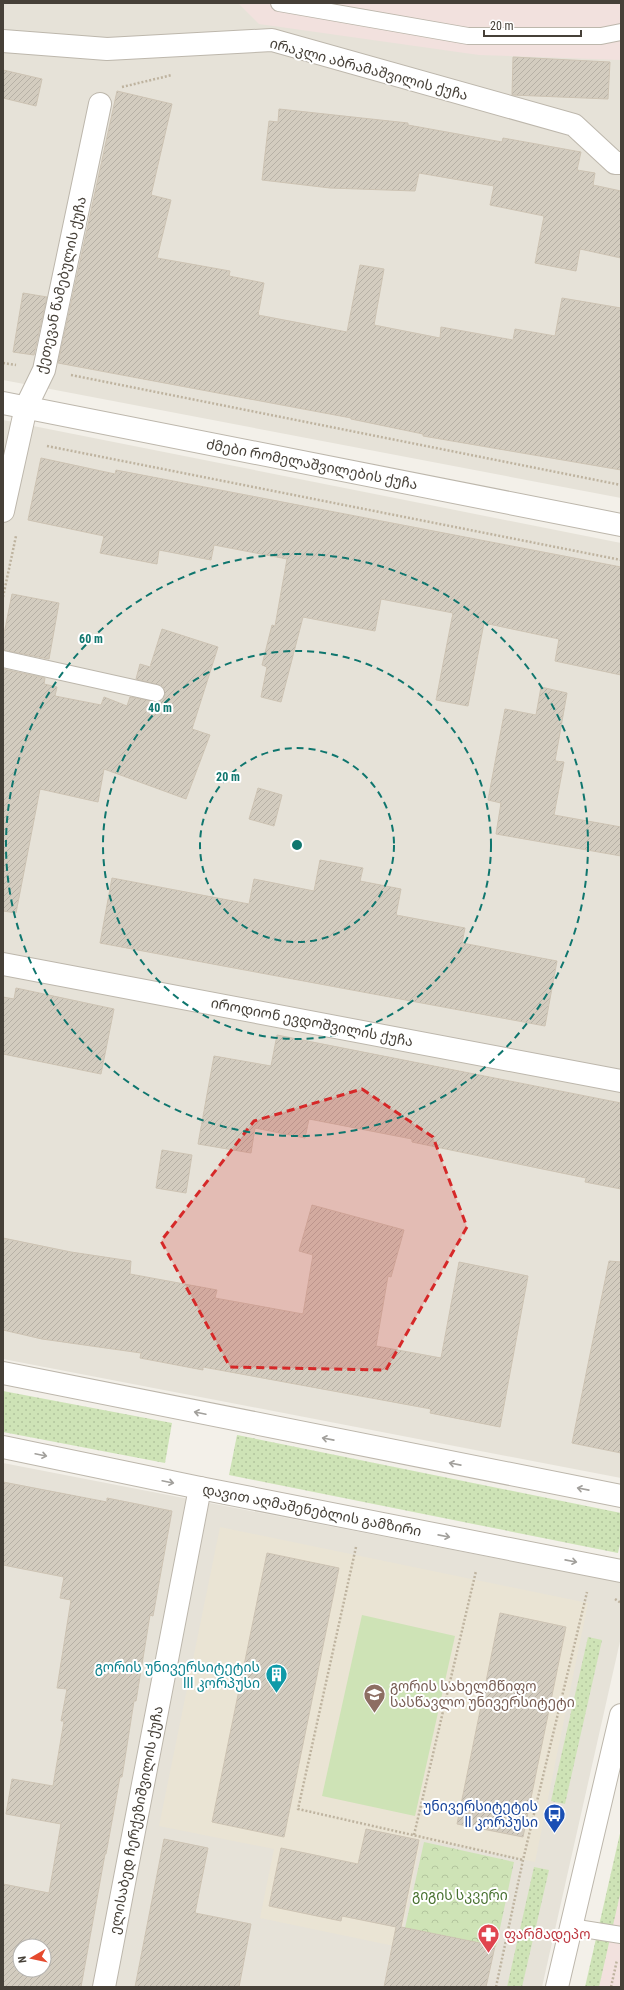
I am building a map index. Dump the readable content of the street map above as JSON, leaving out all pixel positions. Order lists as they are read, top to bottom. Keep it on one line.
{"streets":{"street":["ირაკლი აბრამაშვილის ქუჩა","ქეთევან წამებულის ქუჩა","ძმები რომელაშვილების ქუჩა","იროდიონ ევდოშვილის ქუჩა","დავით აღმაშენებლის გამზირი","ელისაბედ ჩერქეზიშვილის ქუჩა"]},"crossings":[["ქეთევან წამებულის ქუჩა","ძმები რომელაშვილების ქუჩა"],["დავით აღმაშენებლის გამზირი","ელისაბედ ჩერქეზიშვილის ქუჩა"]],"parks":["გიგის სკვერი"],"places":{"building":["გორის უნივერსიტეტის III კორპუსი"],"school or university":["გორის სახელმწიფო სასწავლო უნივერსიტეტი"],"bus stop":["უნივერსიტეტის II კორპუსი"],"pharmacy":["ფარმადეპო"]},"scale_bar":"20 m","north":"left","rings":["60 m","40 m","20 m"]}
